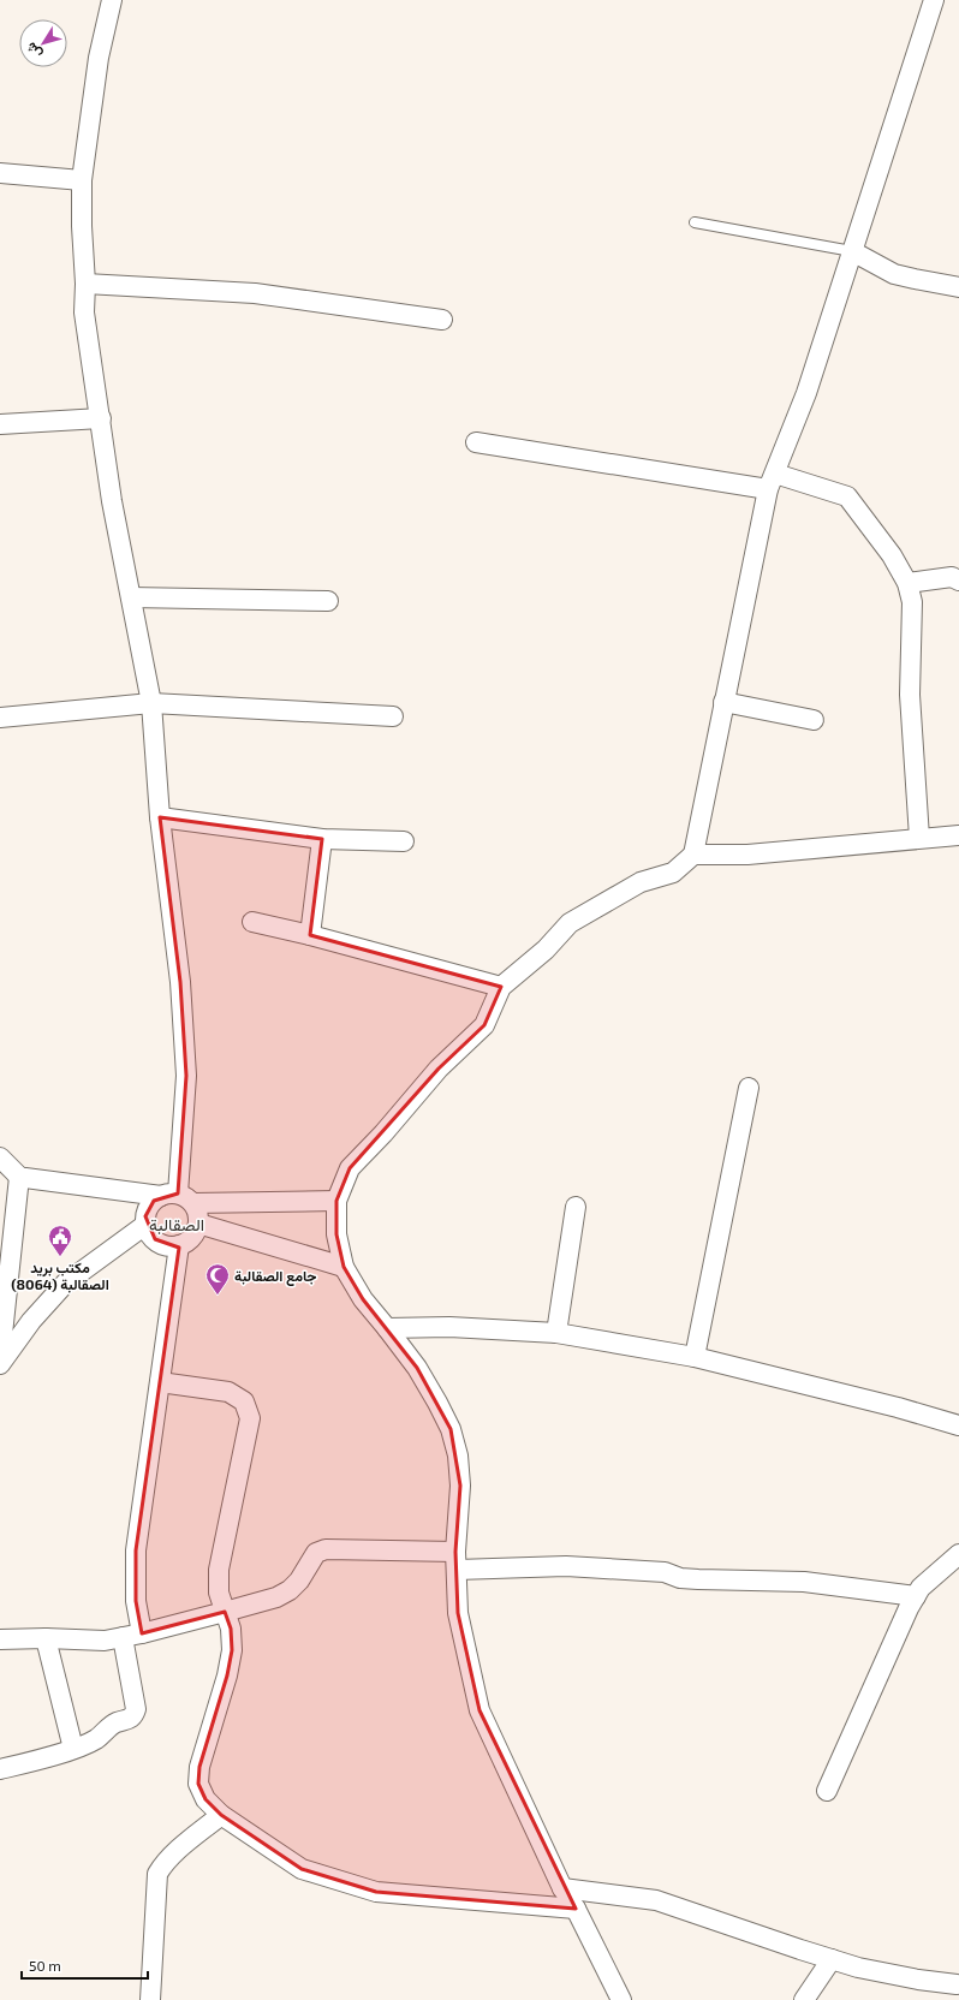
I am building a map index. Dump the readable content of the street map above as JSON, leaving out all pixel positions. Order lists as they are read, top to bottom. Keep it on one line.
{"districts":["الصقالبة"],"places":{"public building":["مكتب بريد الصقالبة (8064)"],"mosque":["جامع الصقالبة"]},"scale_bar":"50 m","north":"bottom left"}
